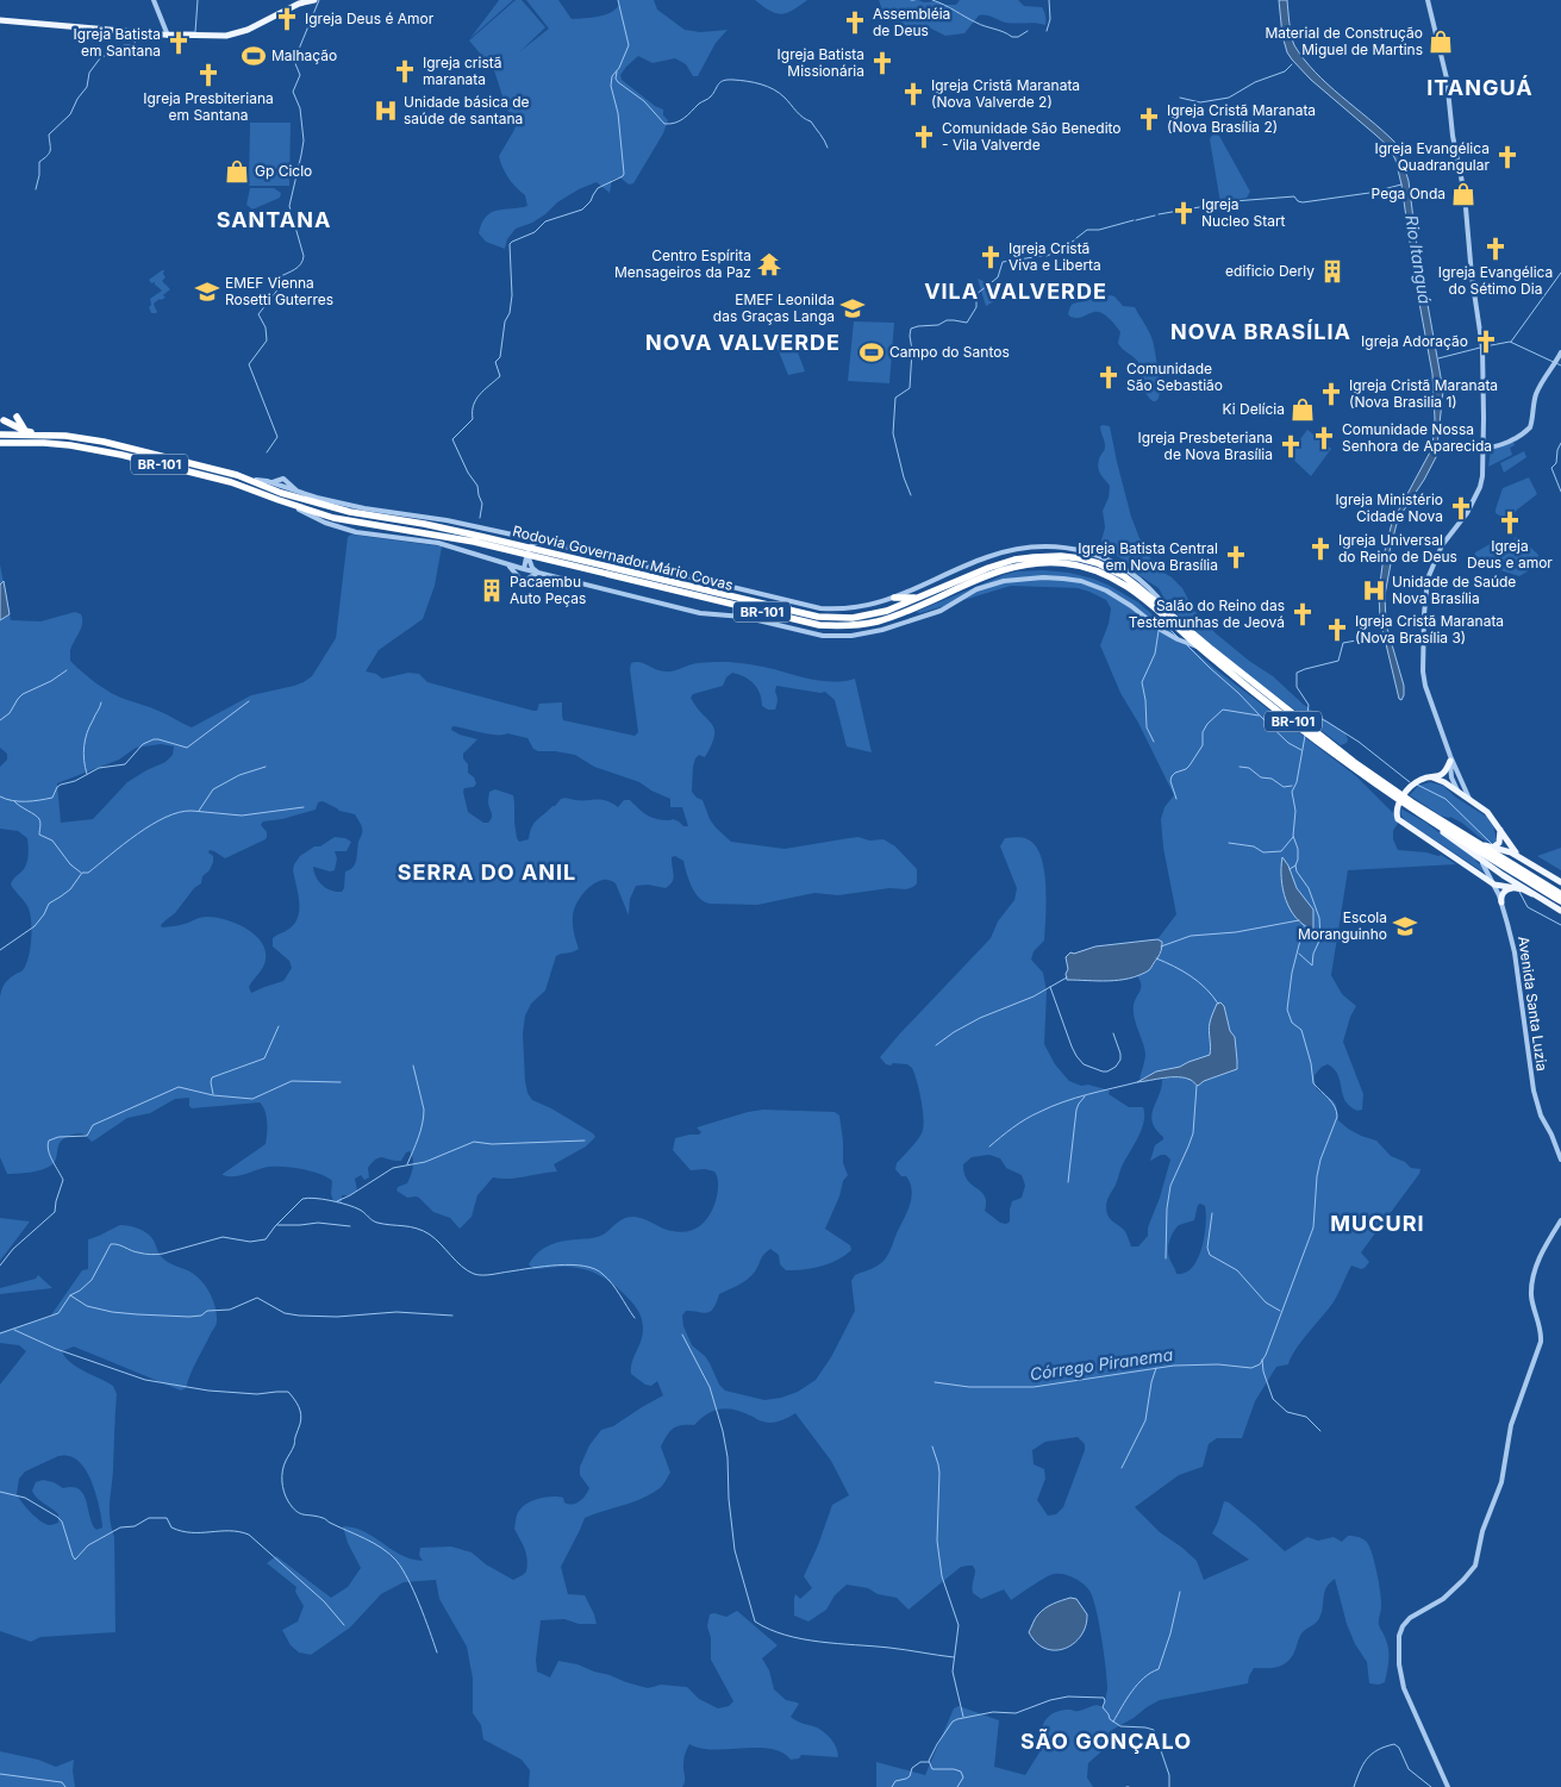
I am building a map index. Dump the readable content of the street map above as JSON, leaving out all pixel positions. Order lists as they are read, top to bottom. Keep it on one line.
{"streets":{"highway":["BR-101","Rodovia Governador Mário Covas"],"street":["Avenida Santa Luzia"]},"districts":["ITANGUÁ","SANTANA","VILA VALVERDE","NOVA BRASÍLIA","NOVA VALVERDE","SERRA DO ANIL","MUCURI","SÃO GONÇALO"],"water":["Rio Itanguá","Córrego Piranema"],"places":{"church":["Igreja Deus é Amor","Assembléia de Deus","Igreja Batista em Santana","Igreja Batista Missionária","Igreja cristã maranata","Igreja Presbiteriana em Santana","Igreja Cristã Maranata (Nova Valverde 2)","Igreja Cristã Maranata (Nova Brasília 2)","Comunidade São Benedito - Vila Valverde","Igreja Evangélica Quadrangular","Igreja Nucleo Start","Igreja Evangélica do Sétimo Dia","Igreja Cristã Viva e Liberta","Igreja Adoração","Comunidade São Sebastião","Igreja Cristã Maranata (Nova Brasilia 1)","Comunidade Nossa Senhora de Aparecida","Igreja Presbeteriana de Nova Brasília","Igreja Ministério Cidade Nova","Igreja Deus e amor","Igreja Universal do Reino de Deus","Igreja Batista Central em Nova Brasília","Salão do Reino das Testemunhas de Jeová","Igreja Cristã Maranata (Nova Brasília 3)"],"shop":["Material de Construção Miguel de Martins","Gp Ciclo","Pega Onda","Ki Delícia"],"sports":["Malhação","Campo do Santos"],"hospital":["Unidade básica de saúde de santana","Unidade de Saúde Nova Brasília"],"temple":["Centro Espírita Mensageiros da Paz"],"building":["edificio Derly","Pacaembu Auto Peças"],"school or university":["EMEF Vienna Rosetti Guterres","EMEF Leonilda das Graças Langa","Escola Moranguinho"]}}
